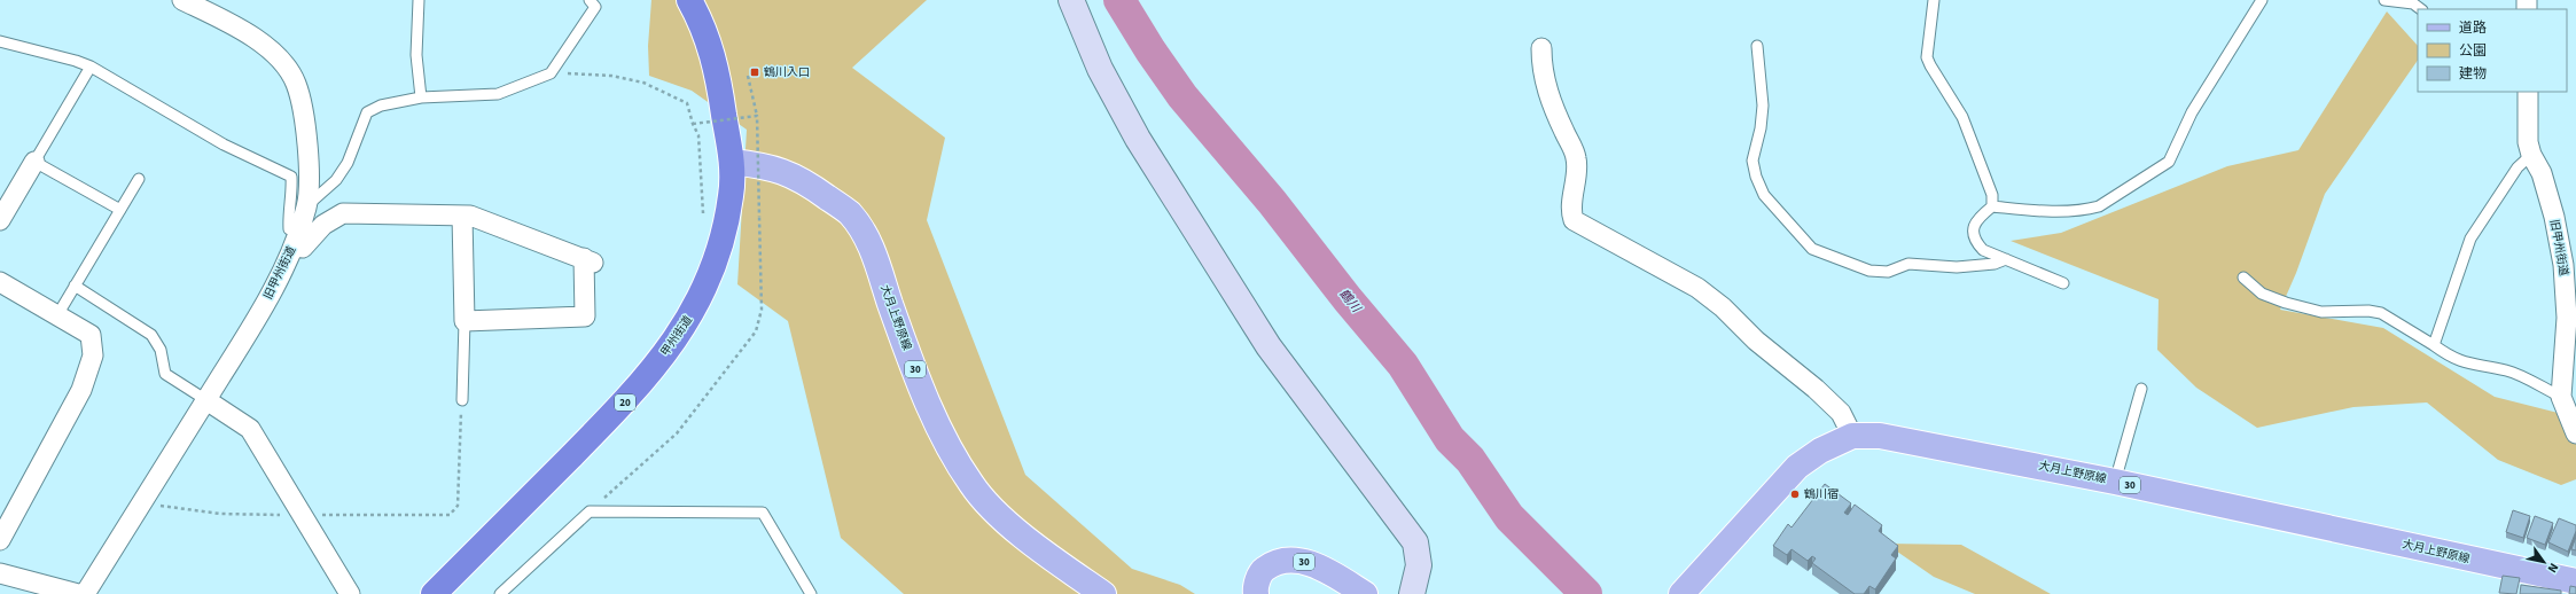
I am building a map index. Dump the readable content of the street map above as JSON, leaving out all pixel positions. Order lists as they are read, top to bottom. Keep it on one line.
{"streets":{"highway":["甲州街道","20"],"main road":["大月上野原線","30"],"street":["旧甲州街道"]},"crossings":[["大月上野原線","甲州街道"]],"water":["鶴川"],"places":{"transit":["鶴川入口"],"other":["鶴川宿"]},"legend":["道路","公園","建物"],"north":"bottom right"}
